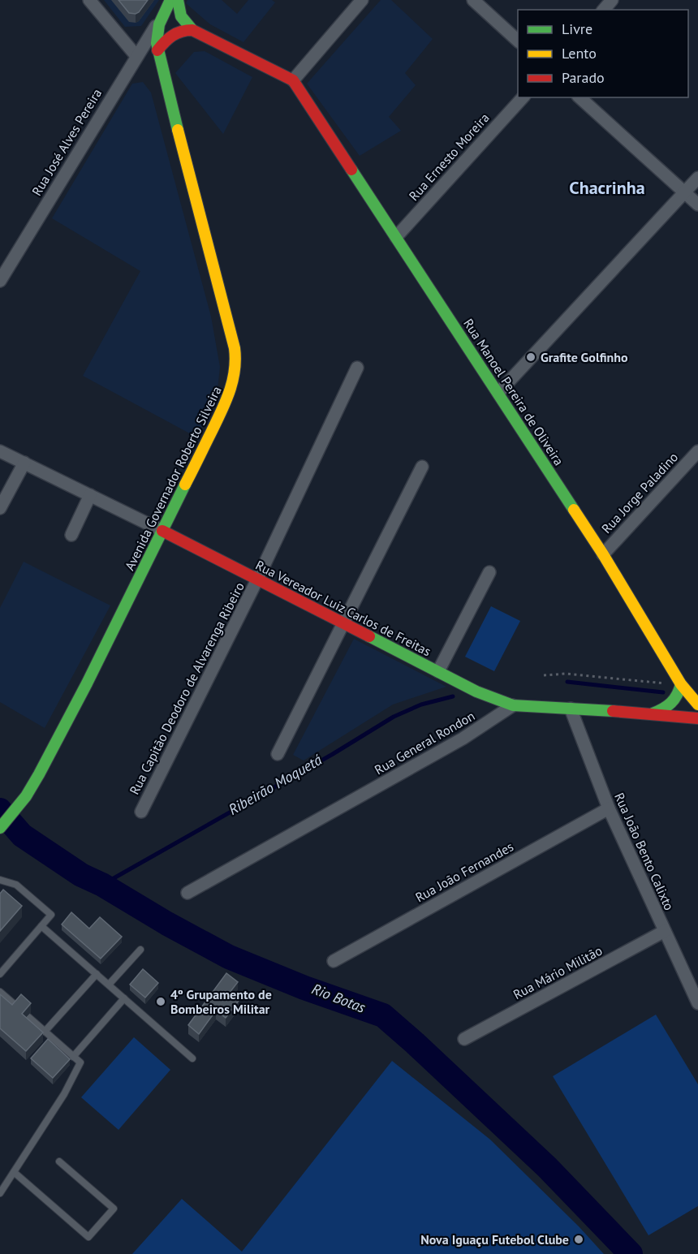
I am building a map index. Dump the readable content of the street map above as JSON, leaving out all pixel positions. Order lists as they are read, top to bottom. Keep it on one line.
{"streets":{"street":["Rua José Alves Pereira","Rua Ernesto Moreira","Rua Manoel Pereira de Oliveira","Avenida Governador Roberto Silveira","Rua Jorge Paladino","Rua Vereador Luiz Carlos de Freitas","Rua Capitão Deodoro de Alvarenga Ribeiro","Rua General Rondon","Rua João Bento Calixto","Rua João Fernandes","Rua Mário Militão"]},"crossings":[["Rua José Alves Pereira","Avenida Governador Roberto Silveira"],["Rua Ernesto Moreira","Rua Manoel Pereira de Oliveira"],["Rua Manoel Pereira de Oliveira","Rua Jorge Paladino"],["Avenida Governador Roberto Silveira","Rua Vereador Luiz Carlos de Freitas"],["Rua Vereador Luiz Carlos de Freitas","Rua Capitão Deodoro de Alvarenga Ribeiro"],["Rua Vereador Luiz Carlos de Freitas","Rua General Rondon"],["Rua João Bento Calixto","Rua João Fernandes"],["Rua João Bento Calixto","Rua Mário Militão"]],"districts":["Chacrinha"],"water":["Ribeirão Moquetá","Rio Botas"],"places":["Grafite Golfinho","4º Grupamento de Bombeiros Militar","Nova Iguaçu Futebol Clube"],"legend":["Livre","Lento","Parado"]}
